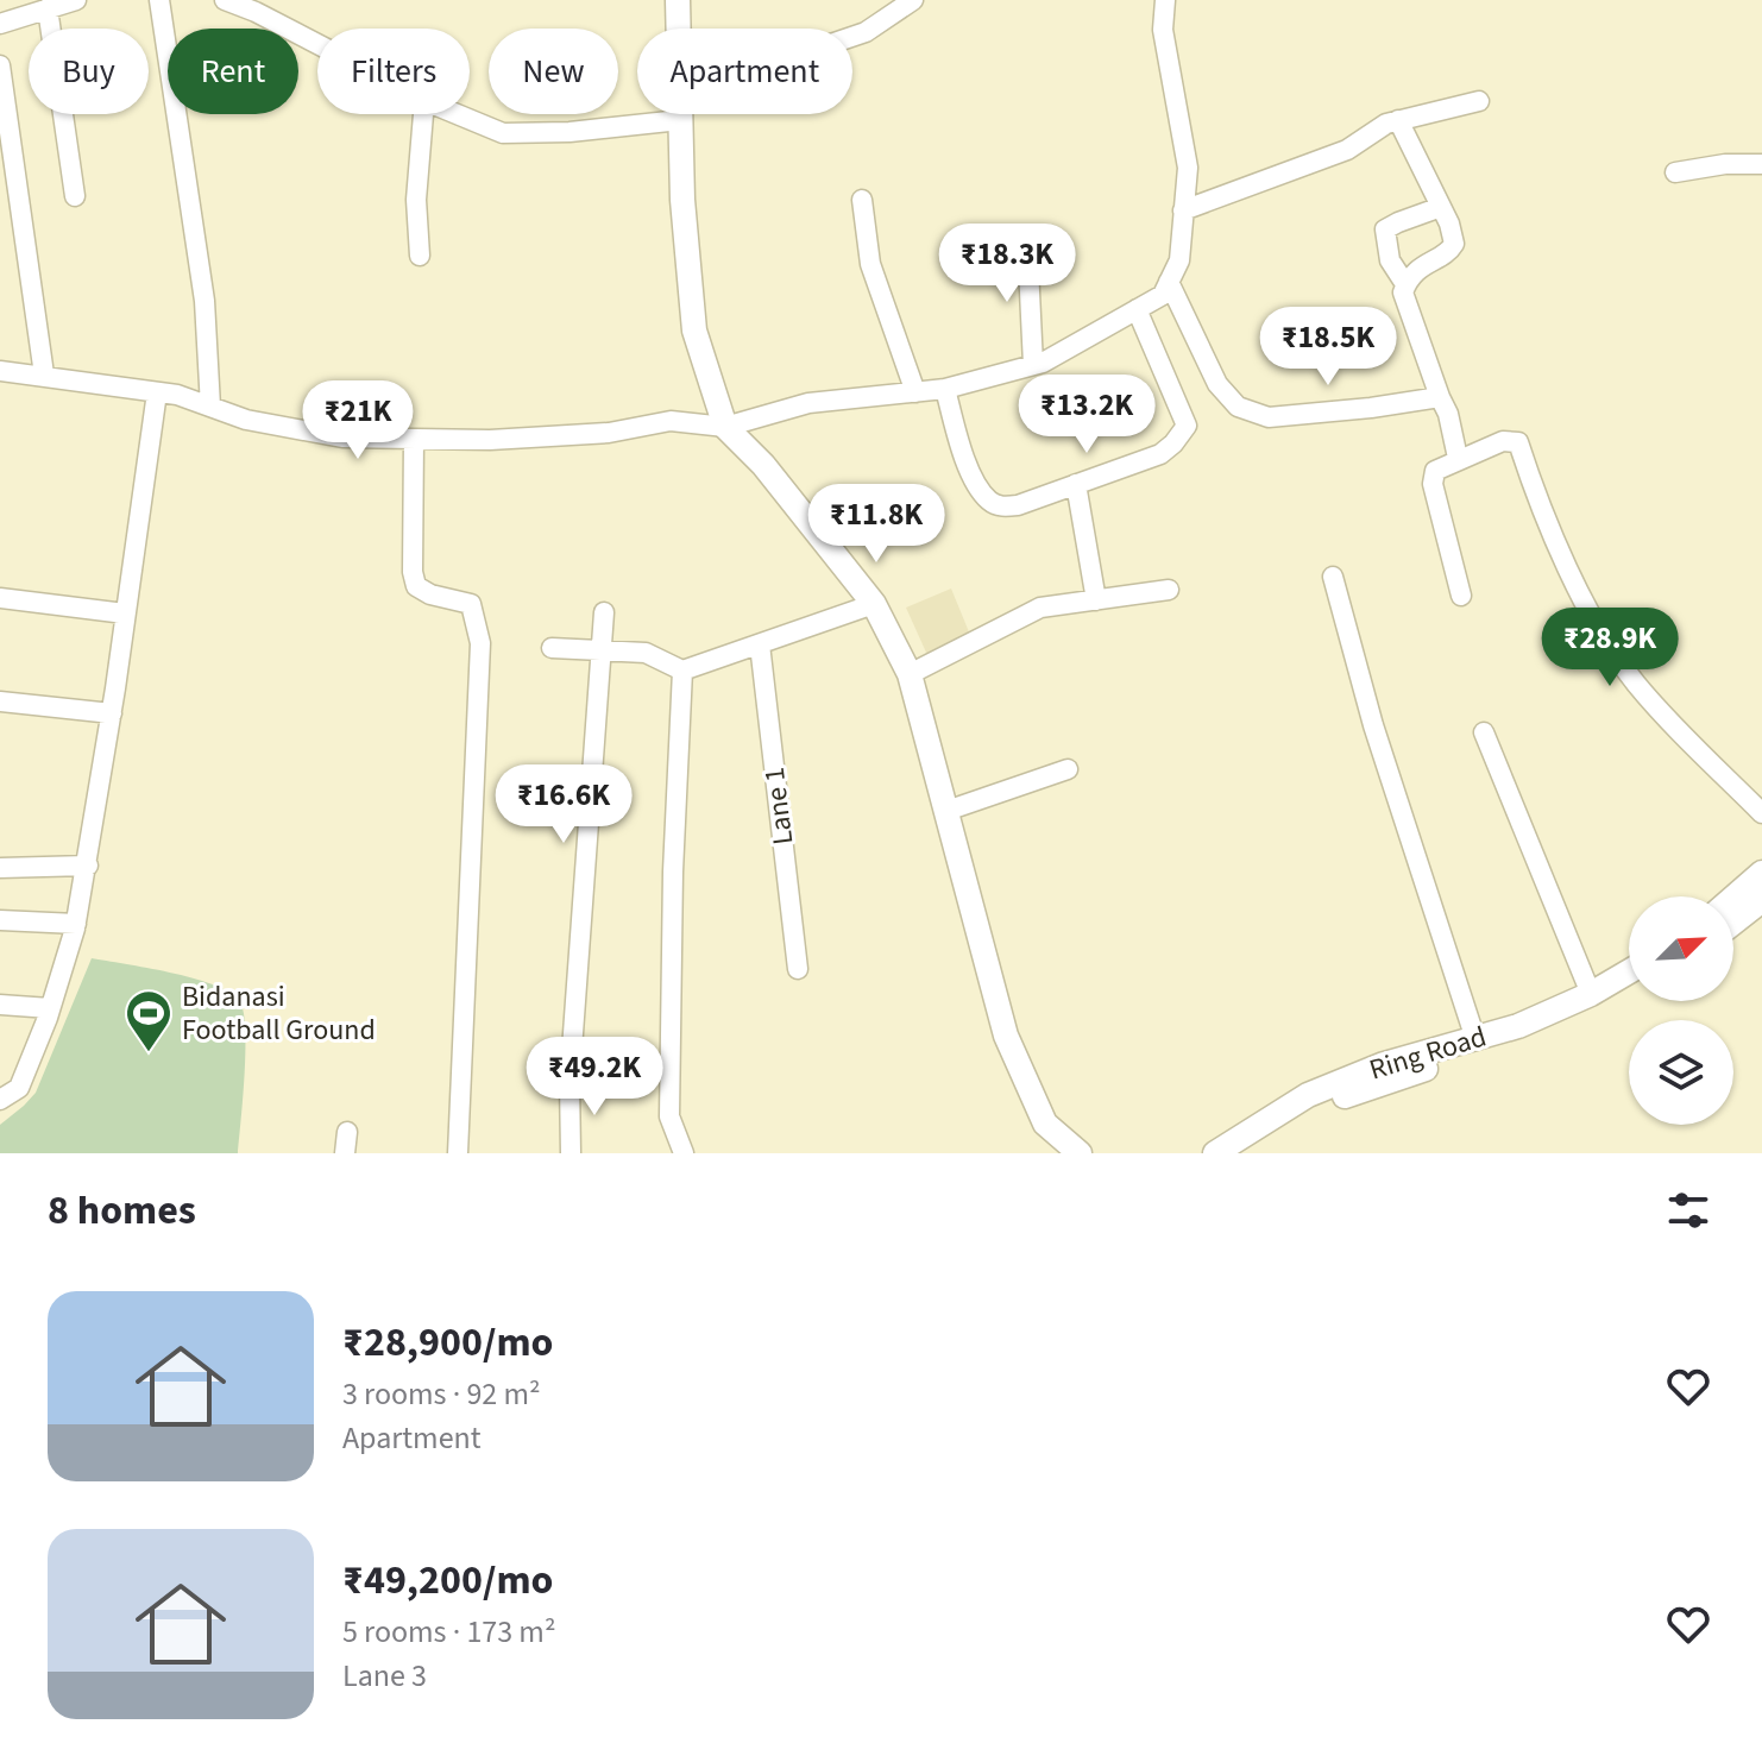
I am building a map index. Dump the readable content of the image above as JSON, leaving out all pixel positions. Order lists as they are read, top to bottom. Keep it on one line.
{"streets":{"main road":["Ring Road"],"street":["Lane 1"]},"places":{"sports":["Bidanasi Football Ground"]},"north":"top right","page":{"chip":["Buy","Rent","Filters","New","Apartment"],"price":["₹18.3K","₹18.5K","₹13.2K","₹21K","₹11.8K","₹28.9K","₹16.6K","₹49.2K"],"heading":"8 homes","list":[{"name":"₹28,900/mo","note":"3 rooms · 92 m² · Apartment"},{"name":"₹49,200/mo","note":"5 rooms · 173 m² · Lane 3"}]}}
